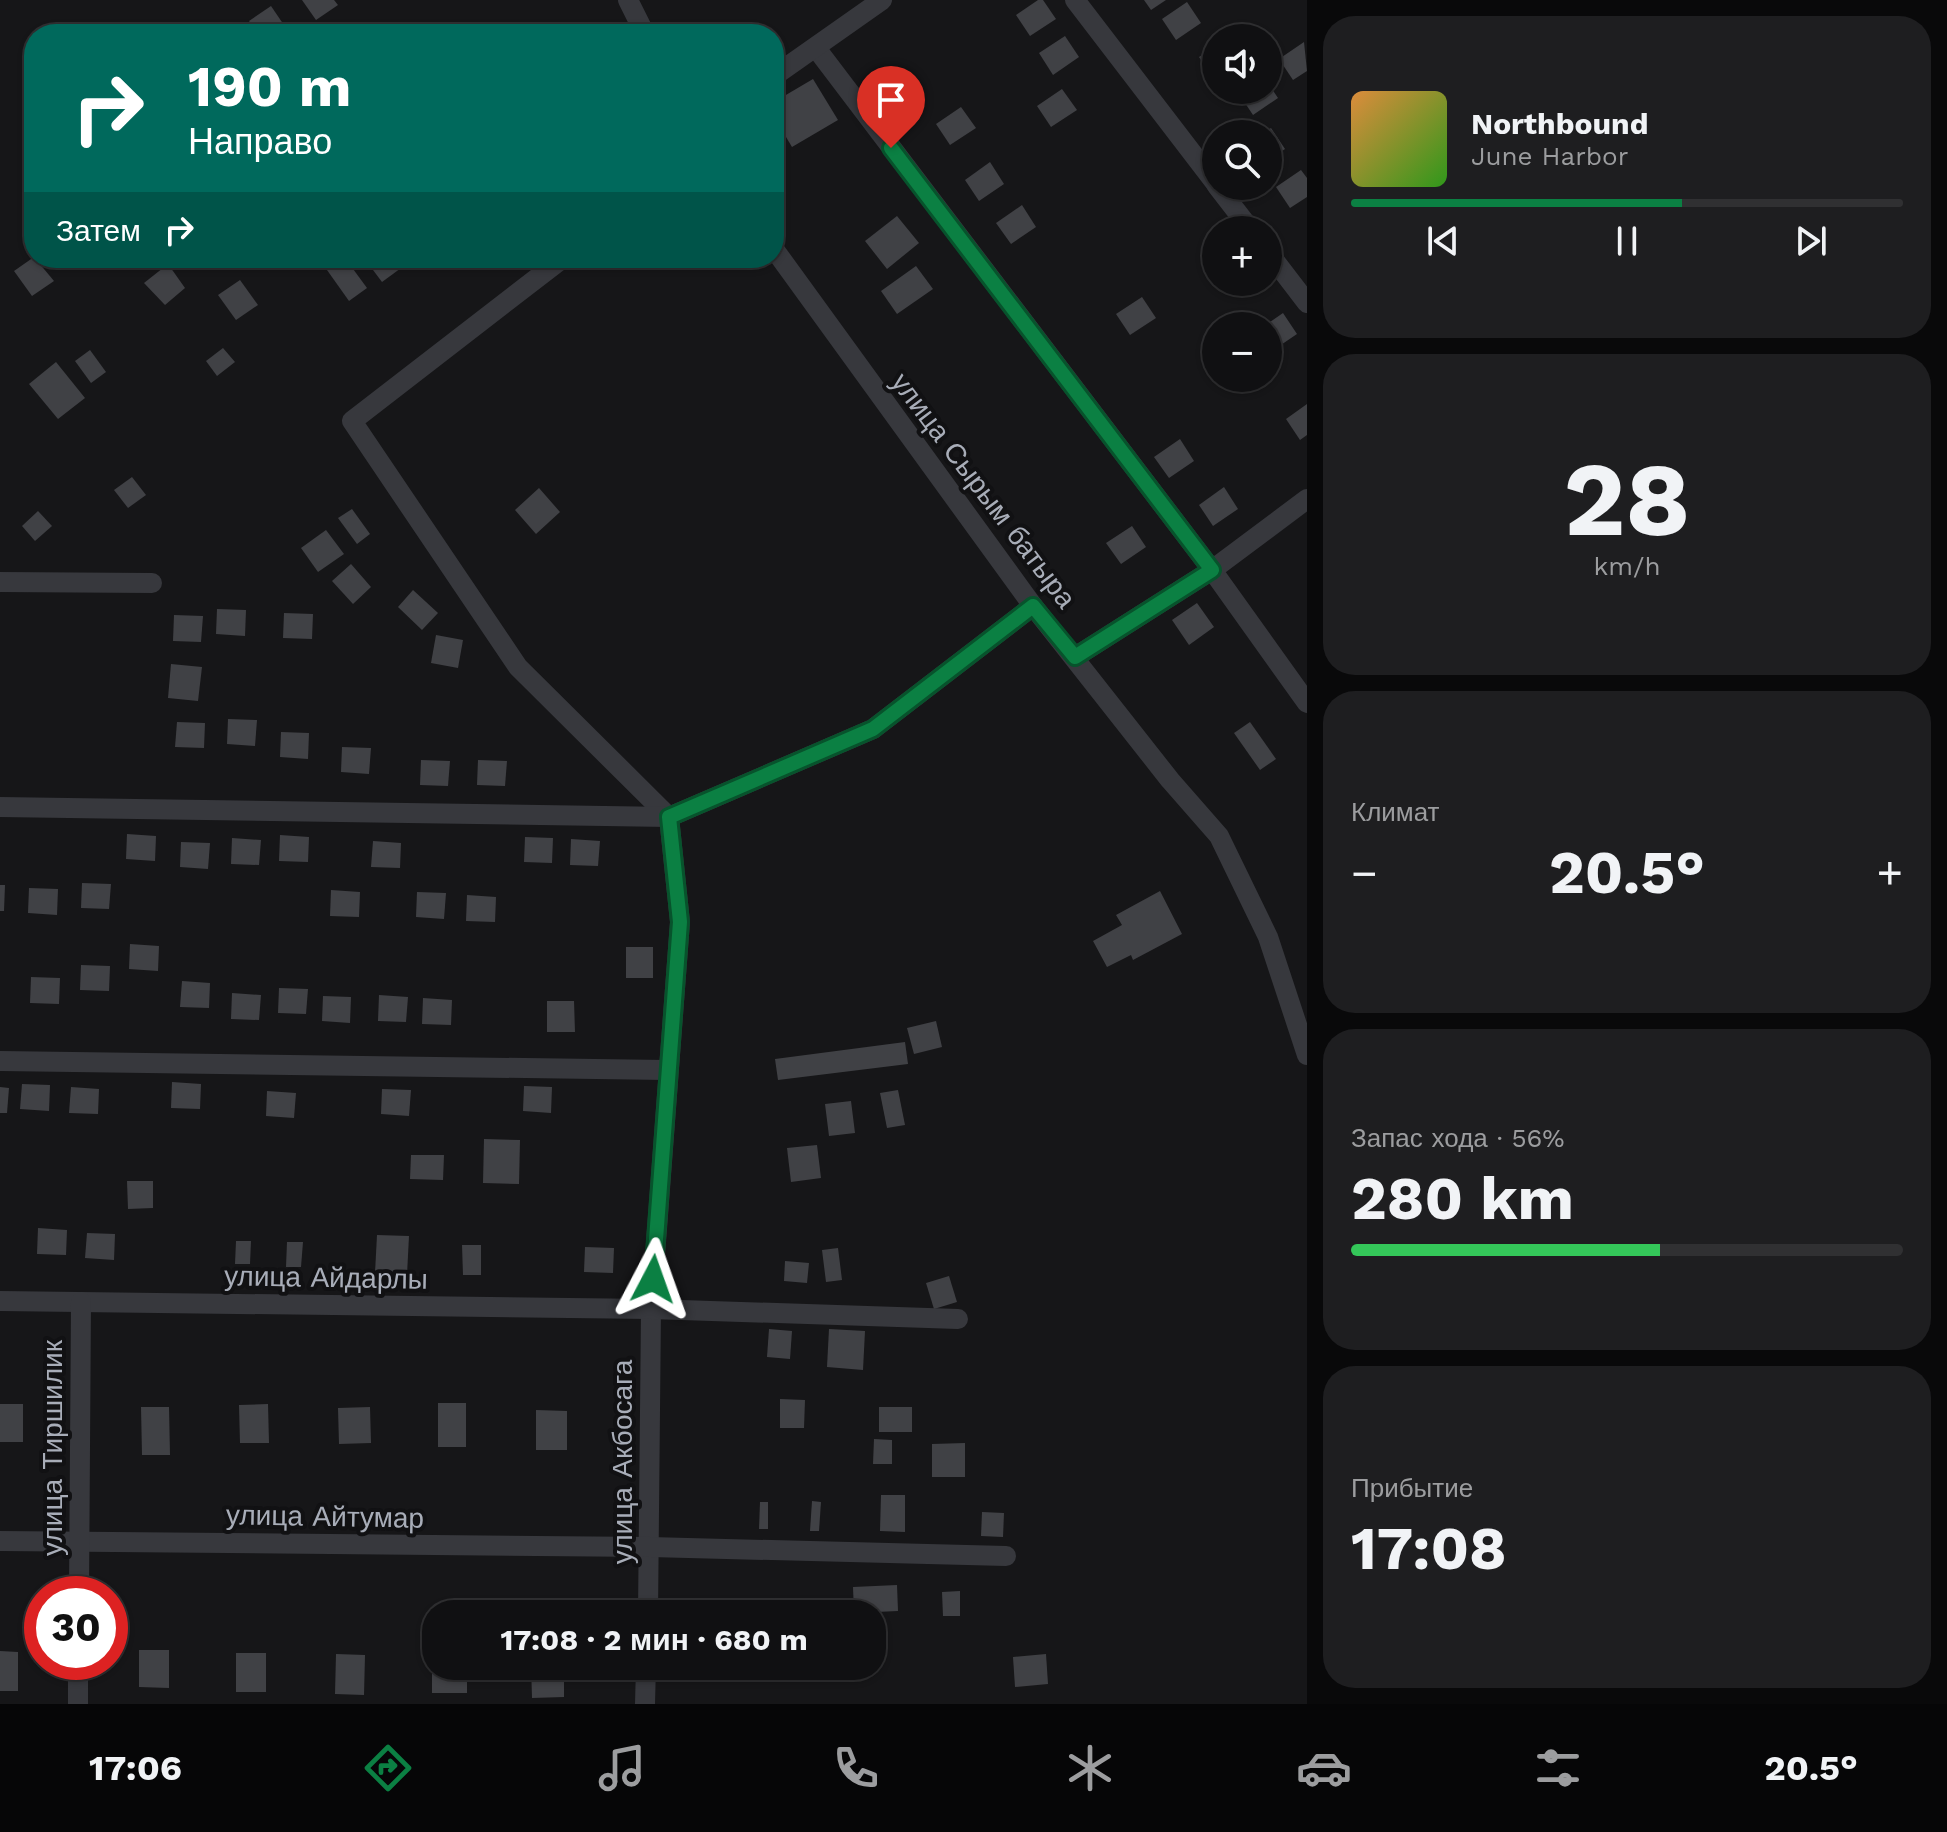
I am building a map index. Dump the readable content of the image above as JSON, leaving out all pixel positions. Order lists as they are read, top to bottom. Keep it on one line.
{"streets":{"street":["улица Сырым батыра","улица Айдарлы","улица Тиршилик","улица Акбосага","улица Айтумар"]},"crossings":[["улица Айдарлы","улица Тиршилик"],["улица Айдарлы","улица Акбосага"],["улица Тиршилик","улица Айтумар"],["улица Акбосага","улица Айтумар"]],"page":{"map_buttons":["+","−"],"turn":["190 m","Направо"],"song":["Northbound","June Harbor"],"then":"Затем","tile":[["28","km/h"],"Климат",["Запас хода · 56%","280 km"],["Прибытие","17:08"]],"heat":["−","20.5°","+"],"limit":"30","trip":"17:08 · 2 мин · 680 m","tabs":["17:06","20.5°"]}}
